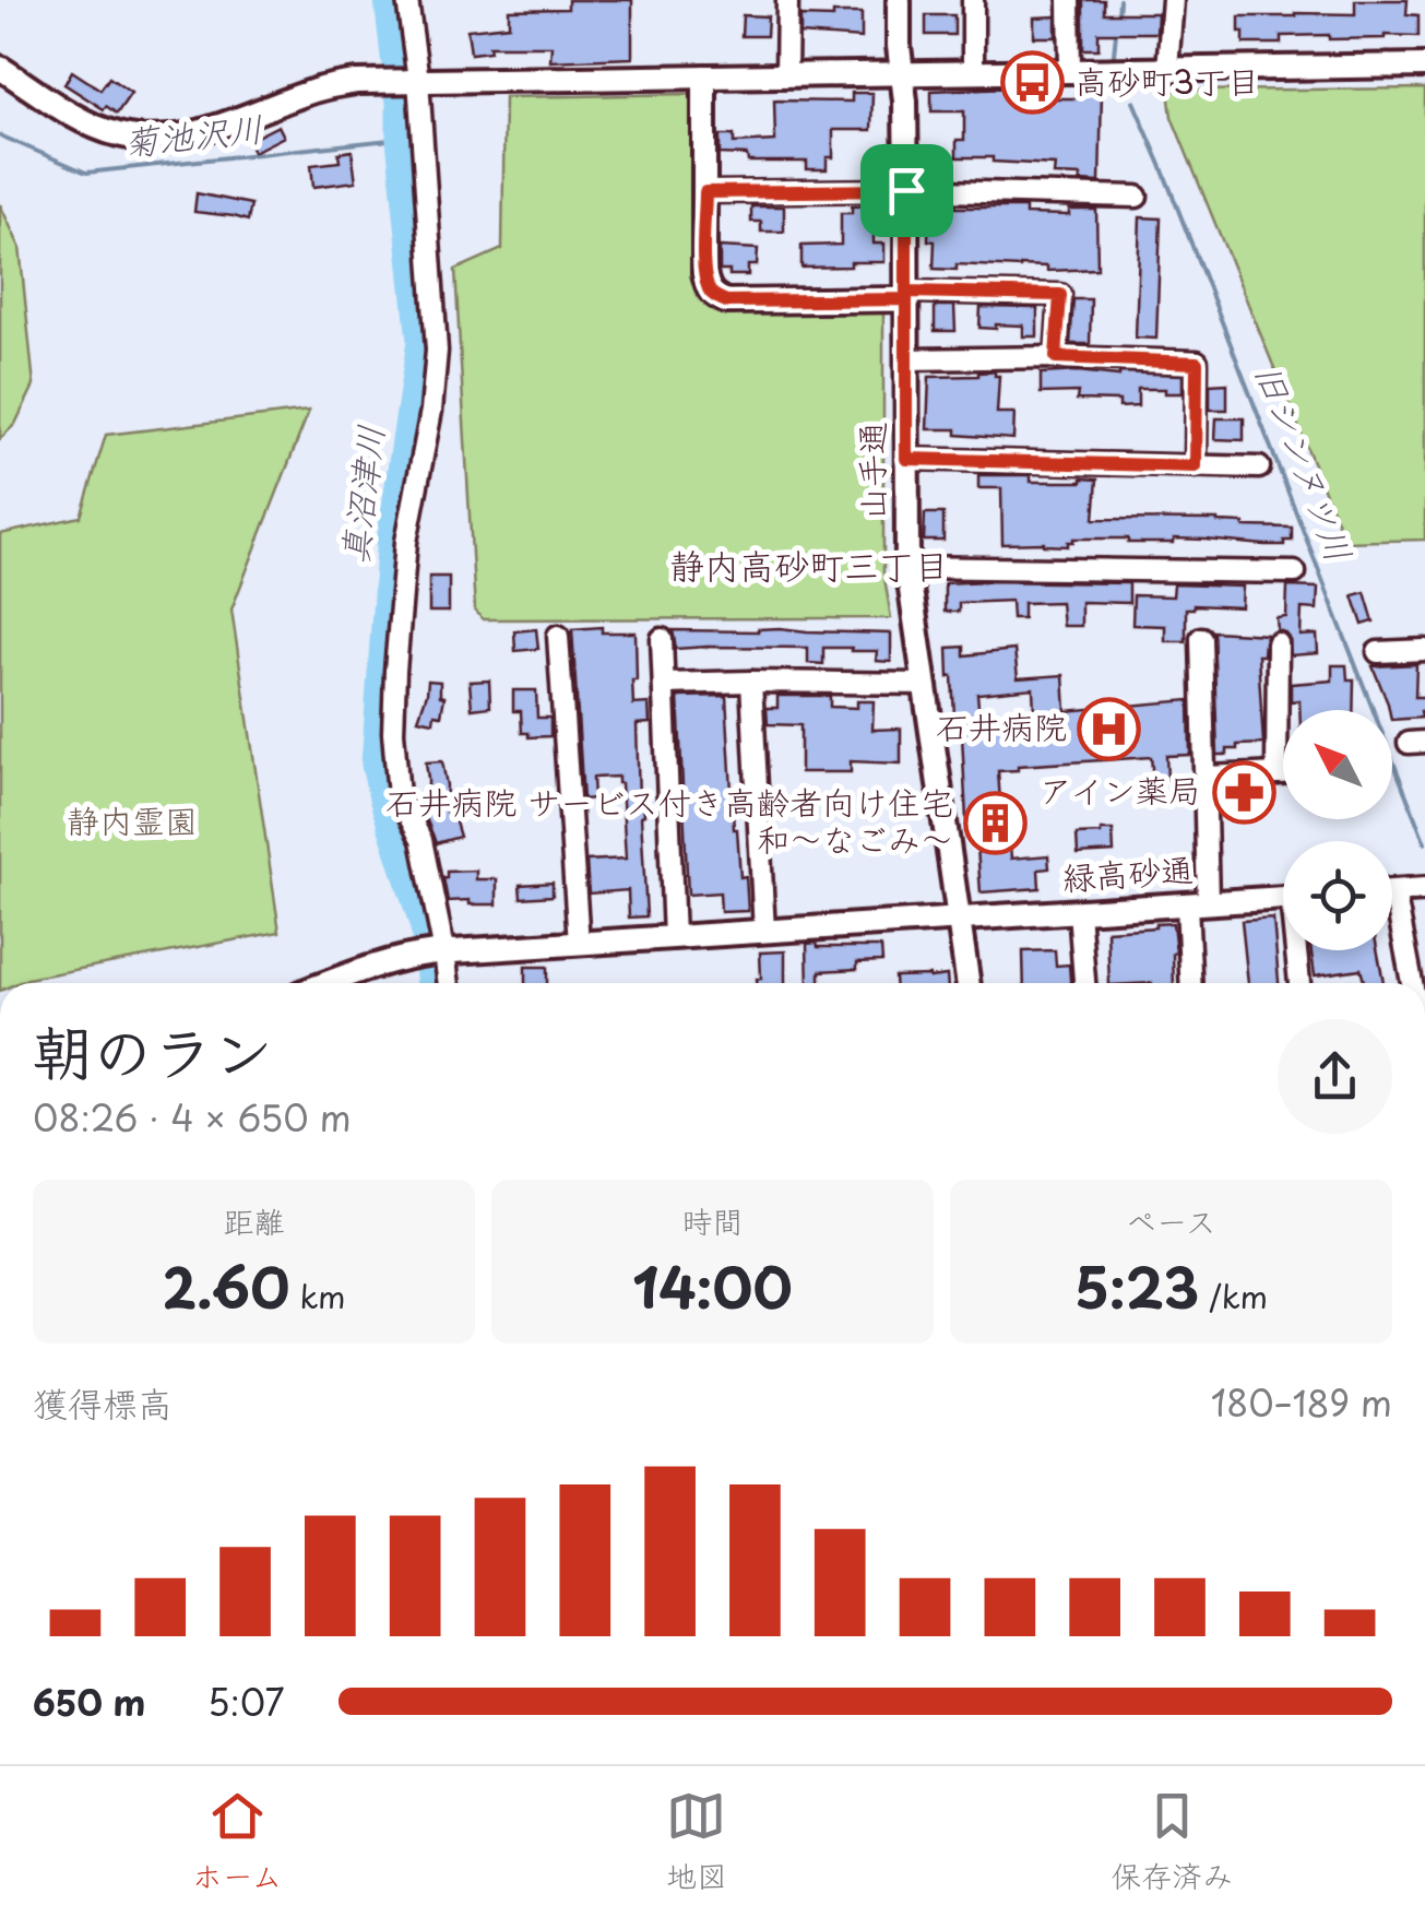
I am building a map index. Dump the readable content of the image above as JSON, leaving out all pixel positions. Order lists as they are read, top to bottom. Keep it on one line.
{"streets":{"street":["山手通","緑高砂通"]},"crossings":[["山手通","緑高砂通"]],"districts":["静内高砂町三丁目"],"water":["菊池沢川","旧シンヌツ川","真沼津川"],"parks":["静内霊園"],"places":{"bus stop":["高砂町3丁目"],"hospital":["石井病院"],"pharmacy":["アイン薬局"],"building":["石井病院 サービス付き高齢者向け住宅 和～なごみ～"]},"north":"top left","page":{"heading":["朝のラン","08:26 · 4 × 650 m"],"stats":[["距離","2.60 km"],["時間","14:00"],["ペース","5:23 /km"]],"chart":["獲得標高","180–189 m"],"list":[{"name":"650 m","note":"5:07"}],"tabs":["ホーム","地図","保存済み"]}}
